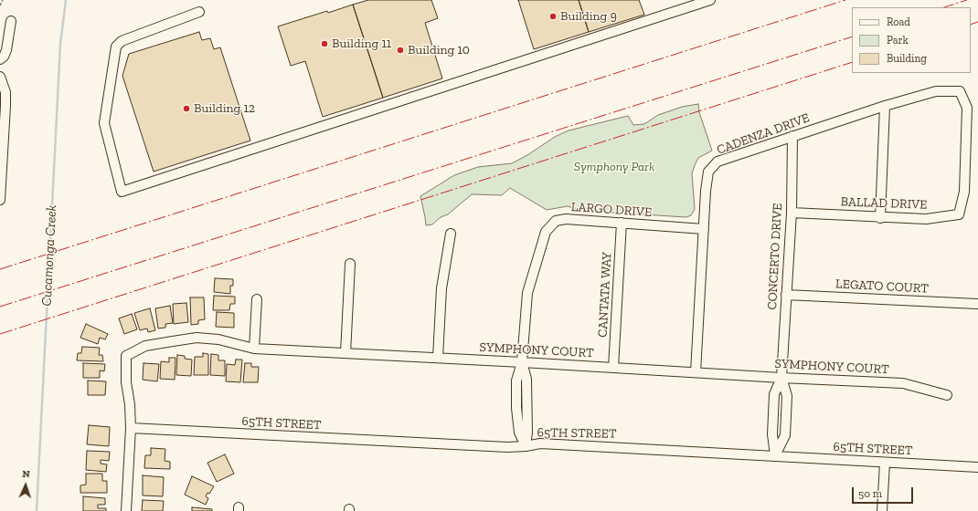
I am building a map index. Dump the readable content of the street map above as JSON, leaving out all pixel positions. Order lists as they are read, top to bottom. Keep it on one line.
{"streets":{"street":["CADENZA DRIVE","BALLAD DRIVE","LARGO DRIVE","CONCERTO DRIVE","LEGATO COURT","CANTATA WAY","SYMPHONY COURT","65TH STREET"]},"crossings":[["CADENZA DRIVE","BALLAD DRIVE"],["CADENZA DRIVE","LARGO DRIVE"],["CADENZA DRIVE","CONCERTO DRIVE"],["CADENZA DRIVE","SYMPHONY COURT"],["BALLAD DRIVE","CONCERTO DRIVE"],["LARGO DRIVE","CANTATA WAY"],["LARGO DRIVE","SYMPHONY COURT"],["LARGO DRIVE","65TH STREET"],["CONCERTO DRIVE","LEGATO COURT"],["CONCERTO DRIVE","SYMPHONY COURT"],["CONCERTO DRIVE","65TH STREET"],["CANTATA WAY","SYMPHONY COURT"],["SYMPHONY COURT","65TH STREET"]],"water":["Cucamonga Creek"],"parks":["Symphony Park"],"places":["Building 9","Building 11","Building 10","Building 12"],"legend":["Road","Park","Building"],"scale_bar":"50 m","north":"top"}
